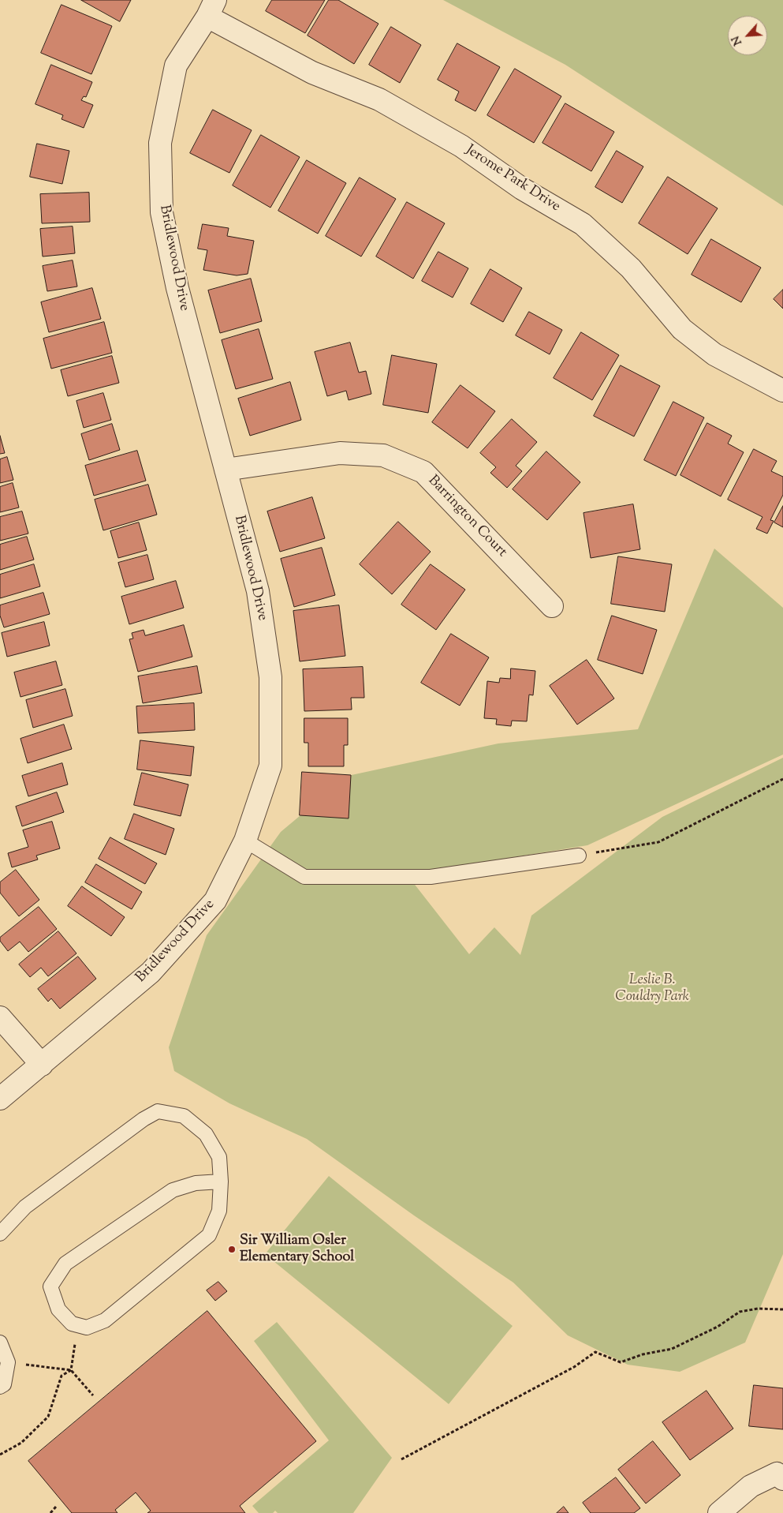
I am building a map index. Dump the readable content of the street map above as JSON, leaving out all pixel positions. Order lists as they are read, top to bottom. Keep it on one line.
{"streets":{"street":["Jerome Park Drive","Bridlewood Drive","Barrington Court"]},"crossings":[["Jerome Park Drive","Bridlewood Drive"],["Bridlewood Drive","Barrington Court"]],"parks":["Leslie B. Couldry Park"],"places":["Sir William Osler Elementary School"],"north":"bottom left"}
